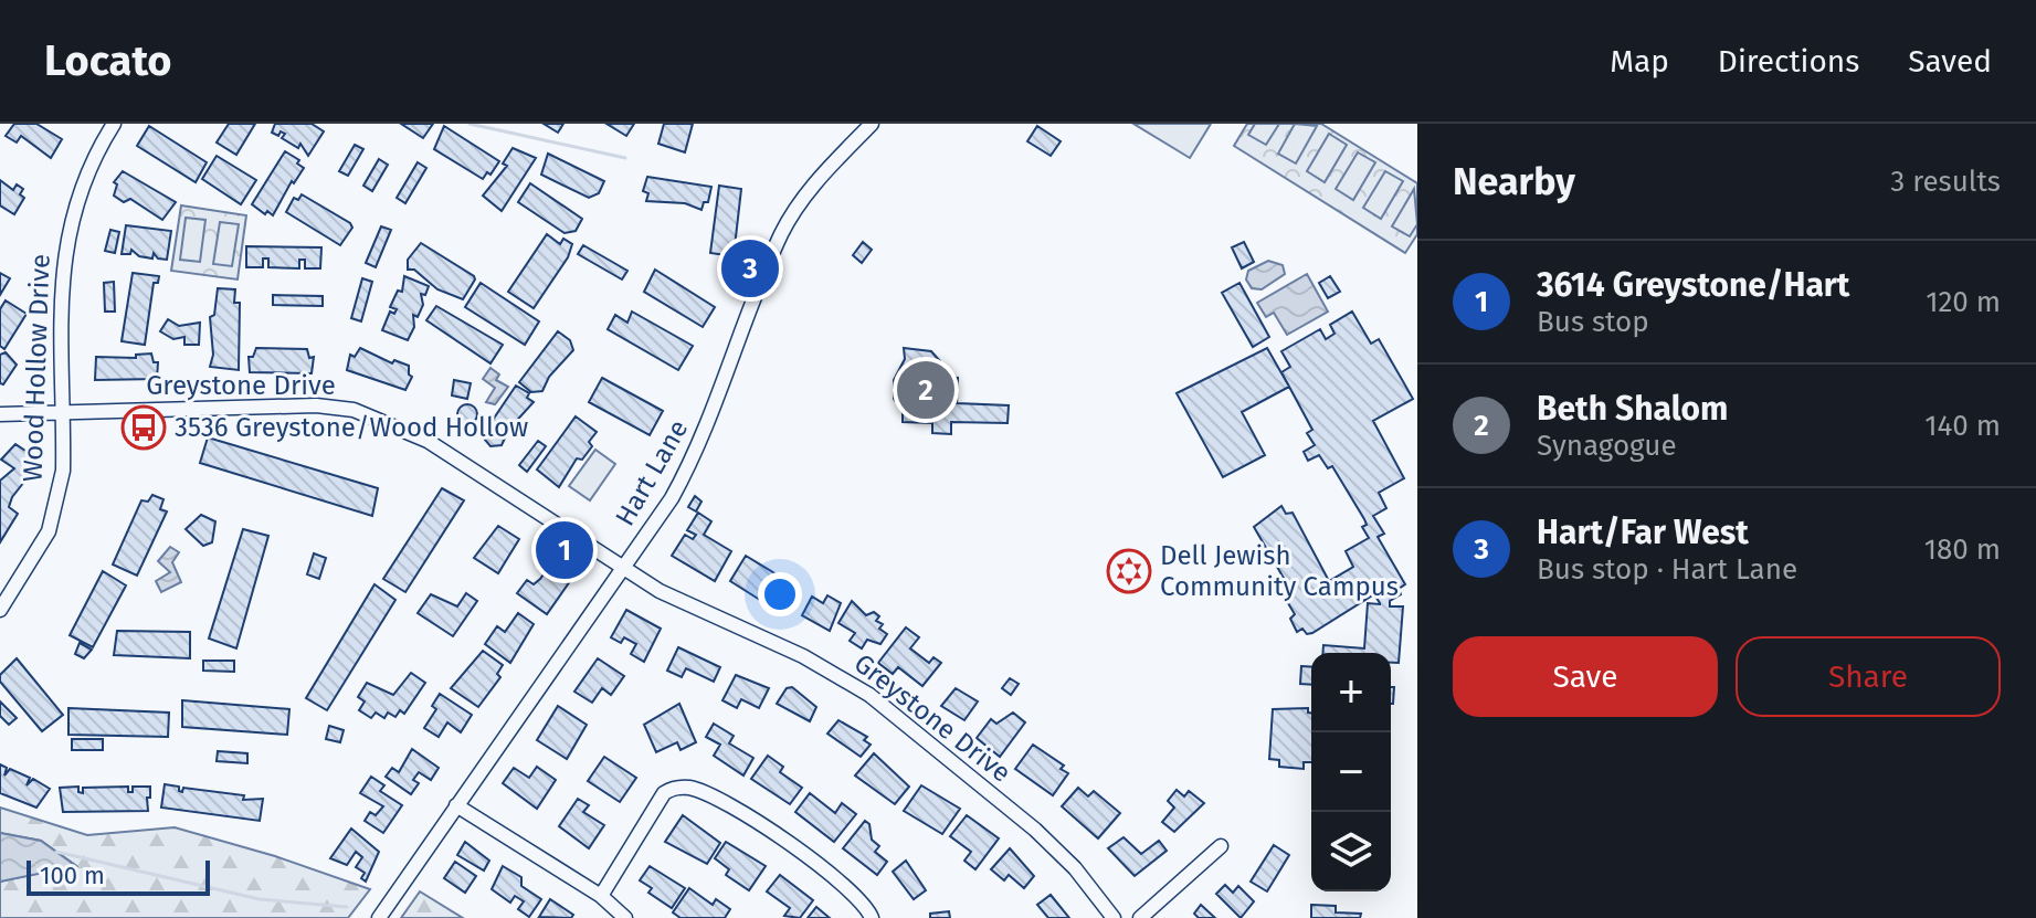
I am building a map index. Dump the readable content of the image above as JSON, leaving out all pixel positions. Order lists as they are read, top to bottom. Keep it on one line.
{"streets":{"street":["Wood Hollow Drive","Greystone Drive","Hart Lane"]},"crossings":[["Wood Hollow Drive","Greystone Drive"],["Greystone Drive","Hart Lane"]],"places":{"bus stop":["3536 Greystone/Wood Hollow"],"synagogue":["Dell Jewish Community Campus"]},"scale_bar":"100 m","page":{"header":"Locato","nav":["Map","Directions","Saved"],"heading":["Nearby","3 results"],"pins":["3","2","1"],"list":[{"mark":"1","name":"3614 Greystone/Hart","note":"Bus stop","value":"120 m"},{"mark":"2","name":"Beth Shalom","note":"Synagogue","value":"140 m"},{"mark":"3","name":"Hart/Far West","note":"Bus stop · Hart Lane","value":"180 m"}],"buttons":["Save","Share"],"map_buttons":["+","−"],"scale":"100 m"}}
